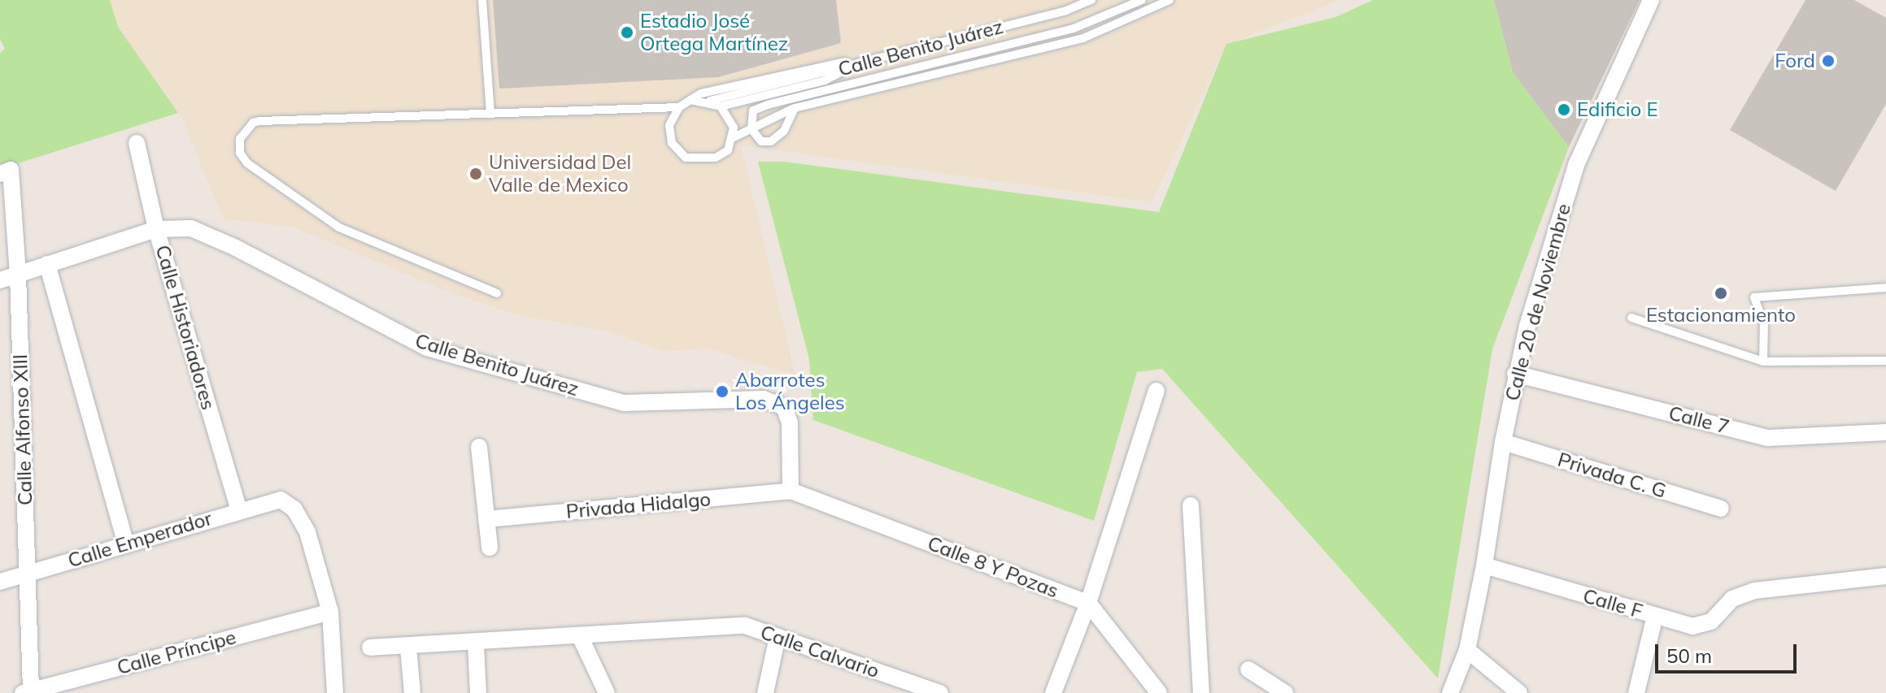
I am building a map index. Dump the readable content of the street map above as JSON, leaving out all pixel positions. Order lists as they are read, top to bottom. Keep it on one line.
{"streets":{"street":["Calle Benito Juárez","Calle 20 de Noviembre","Calle Historiadores","Calle 7","Calle Alfonso XIII","Privada C. G","Privada Hidalgo","Calle Emperador","Calle 8 Y Pozas","Calle F","Calle Calvario","Calle Príncipe"]},"crossings":[["Calle Benito Juárez","Calle Historiadores"],["Calle Benito Juárez","Calle Alfonso XIII"],["Calle Benito Juárez","Privada Hidalgo"],["Calle Benito Juárez","Calle 8 Y Pozas"],["Calle 20 de Noviembre","Calle 7"],["Calle 20 de Noviembre","Privada C. G"],["Calle 20 de Noviembre","Calle F"],["Calle Historiadores","Calle Emperador"],["Calle Alfonso XIII","Calle Emperador"],["Calle Alfonso XIII","Calle Príncipe"],["Privada Hidalgo","Calle 8 Y Pozas"],["Calle Emperador","Calle Príncipe"]],"places":["Estadio José Ortega Martínez","Ford","Edificio E","Universidad Del Valle de Mexico","Estacionamiento","Abarrotes Los Ángeles"],"scale_bar":"50 m"}
